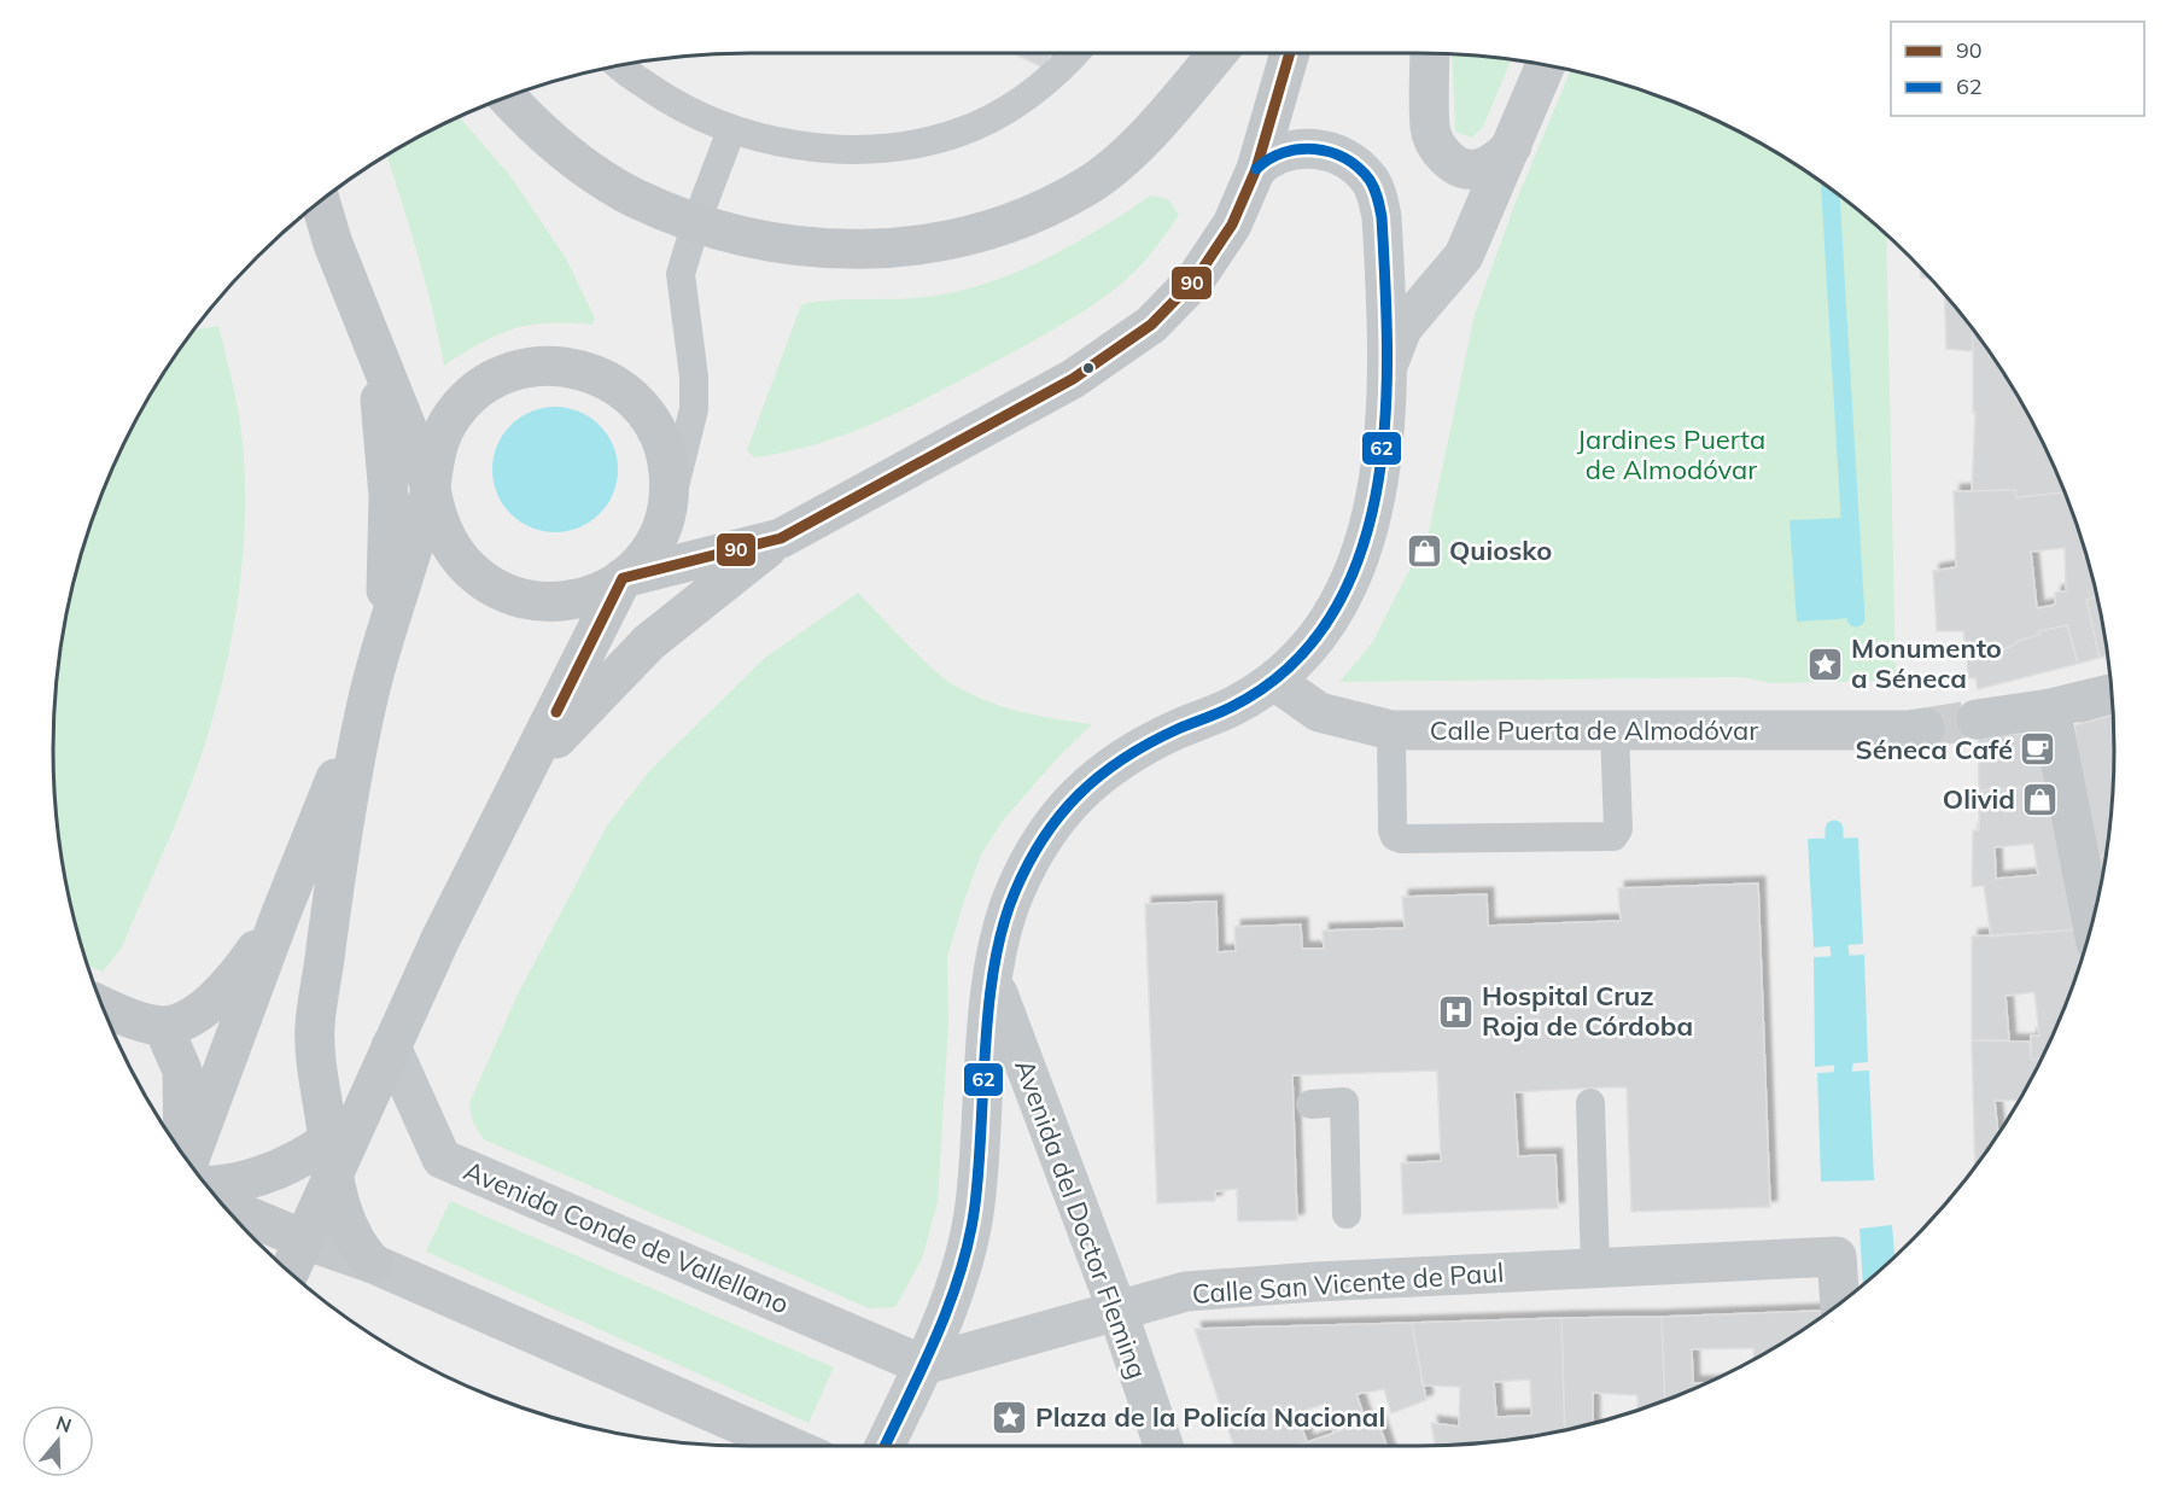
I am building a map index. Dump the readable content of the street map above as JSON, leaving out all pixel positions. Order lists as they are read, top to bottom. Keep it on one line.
{"streets":{"street":["Calle Puerta de Almodóvar","Avenida del Doctor Fleming","Avenida Conde de Vallellano","Calle San Vicente de Paul"]},"crossings":[["Avenida del Doctor Fleming","Calle San Vicente de Paul"],["Avenida Conde de Vallellano","Calle San Vicente de Paul"]],"parks":["Jardines Puerta de Almodóvar"],"places":{"shop":["Quiosko","Olivid"],"place":["Monumento a Séneca","Plaza de la Policía Nacional"],"cafe":["Séneca Café"],"hospital":["Hospital Cruz Roja de Córdoba"]},"lines":["transit line 90","transit line 62"],"legend":["90","62"],"north":"top"}
